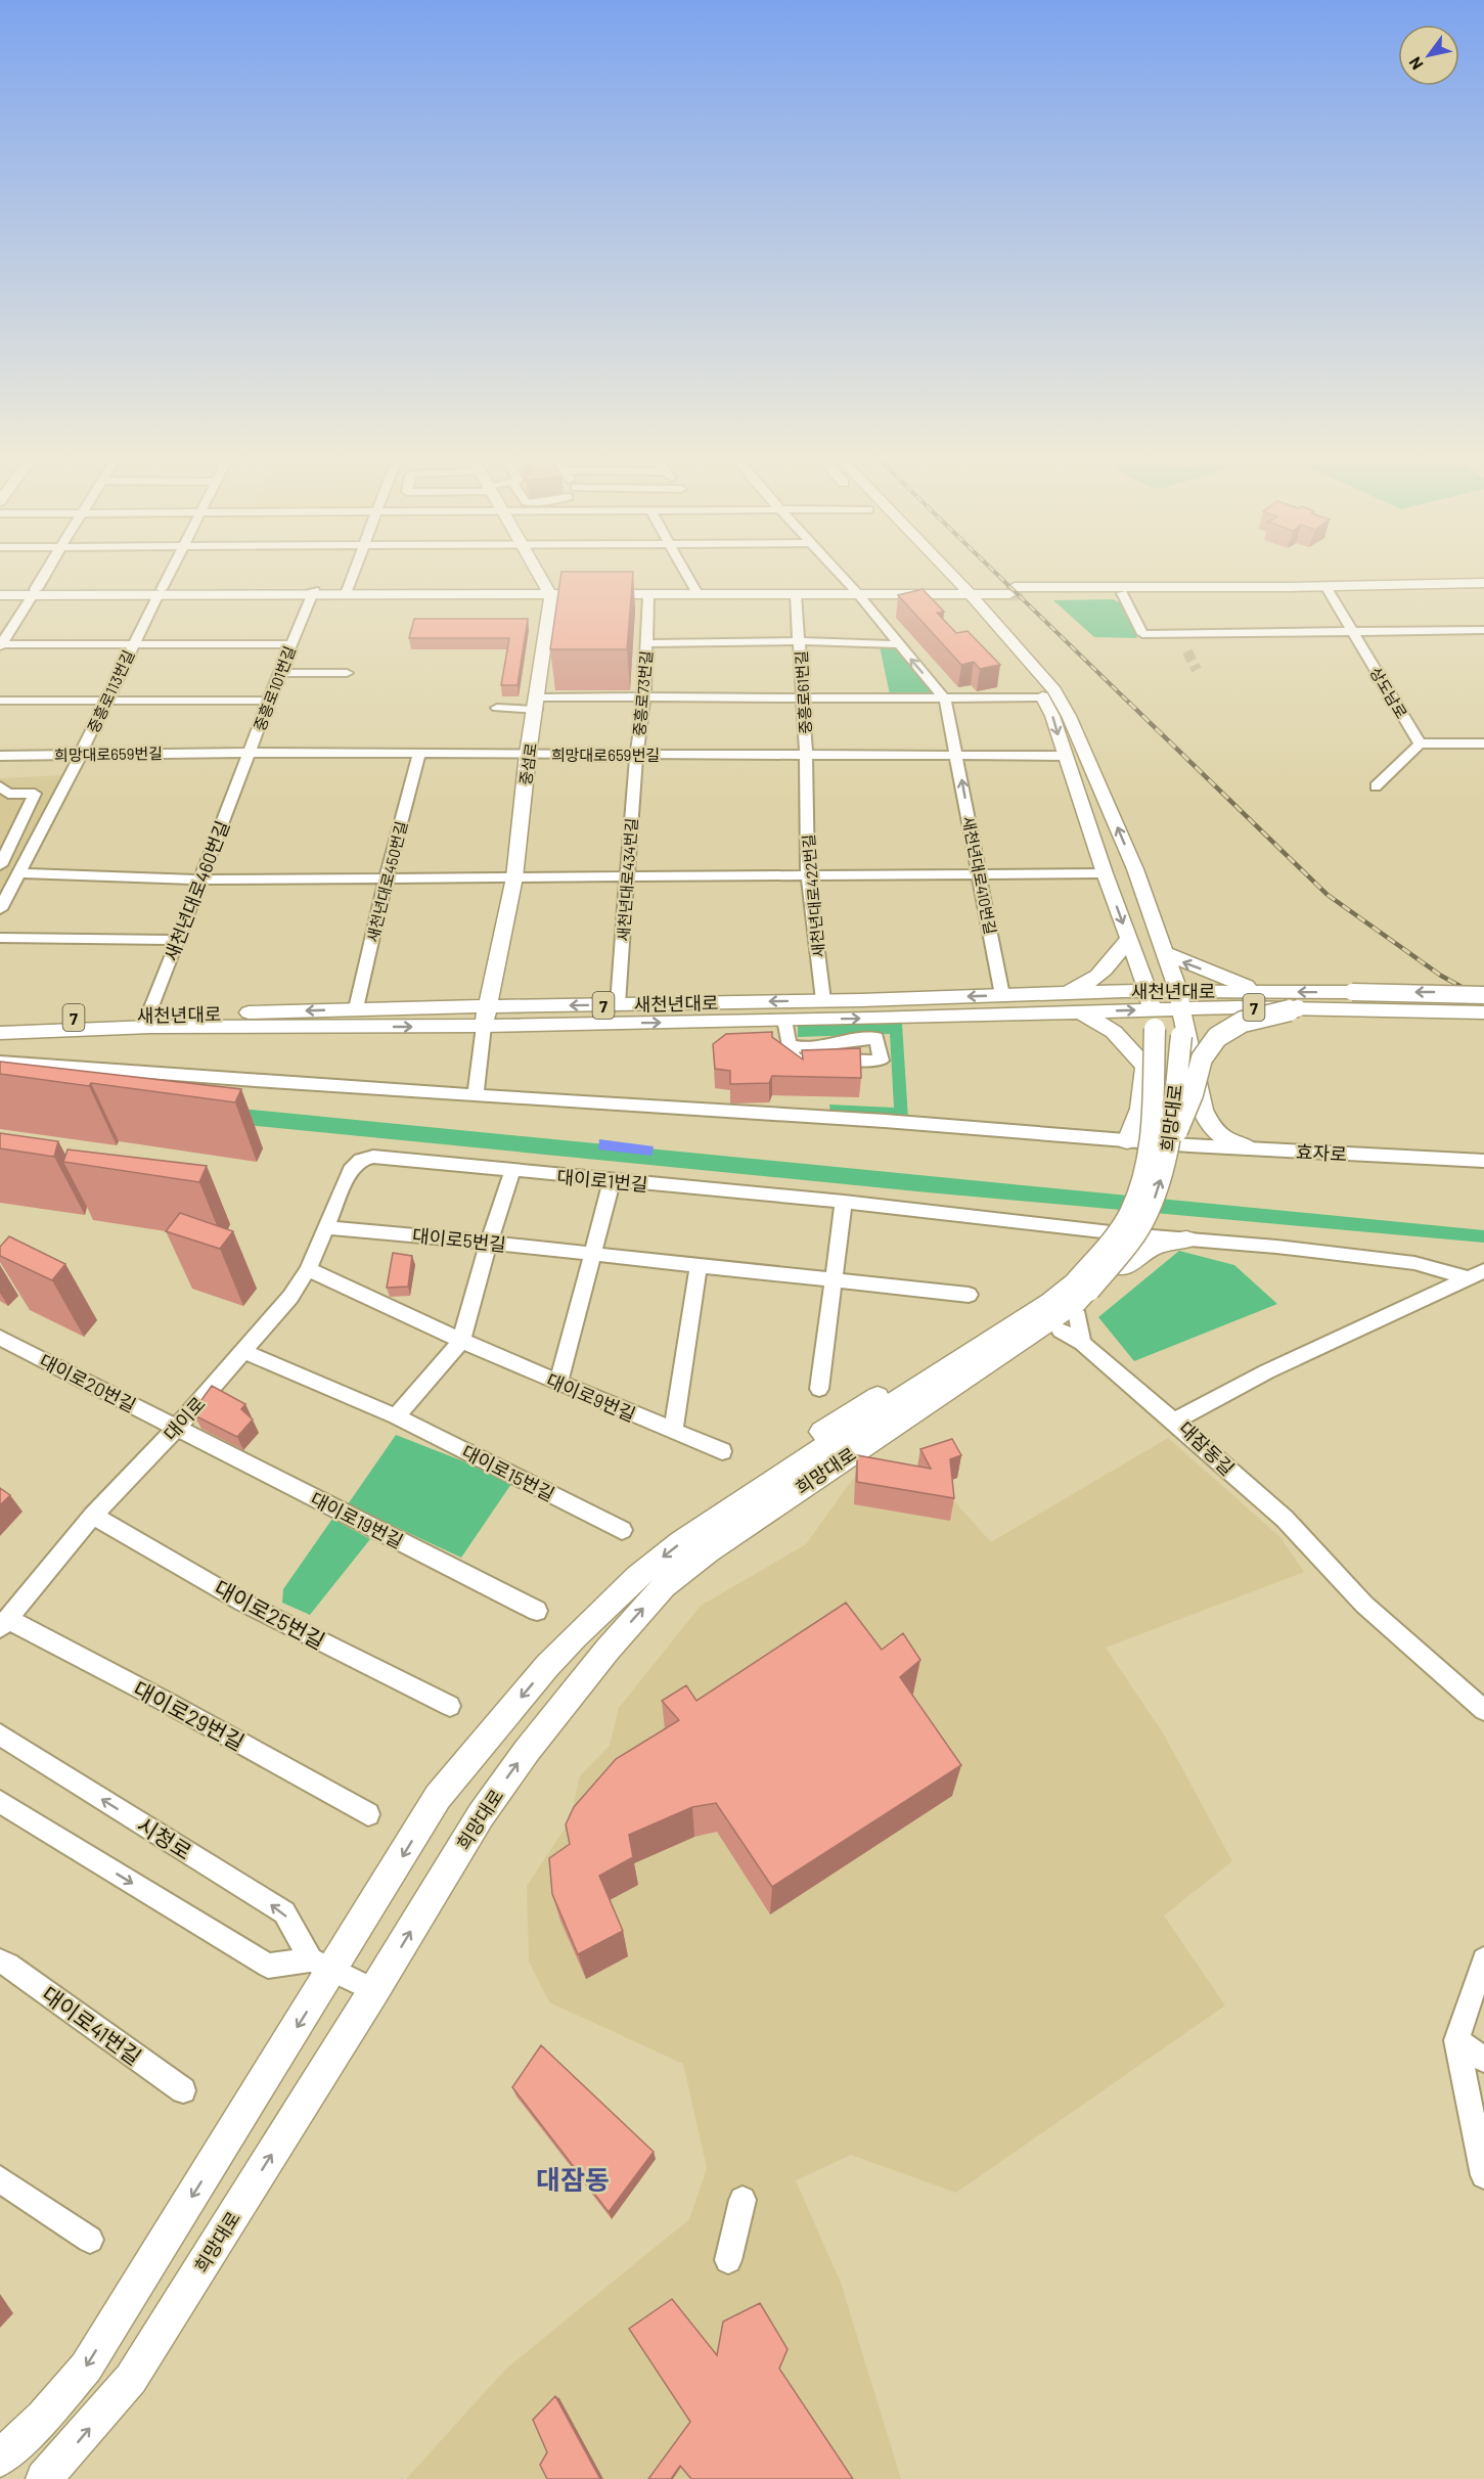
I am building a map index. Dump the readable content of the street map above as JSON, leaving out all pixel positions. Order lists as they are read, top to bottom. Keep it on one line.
{"streets":{"main road":["중섬로","새천년대로","7","희망대로"],"street":["중흥로101번길","중흥로113번길","중흥로61번길","상도남로","중흥로73번길","희망대로659번길","새천년대로410번길","새천년대로434번길","새천년대로450번길","새천년대로460번길","새천년대로422번길","효자로","대이로1번길","대이로5번길","대이로20번길","대이로9번길","대이로","대잠동길","대이로15번길","대이로19번길","대이로25번길","대이로29번길","시청로","대이로41번길"]},"crossings":[["중흥로101번길","희망대로659번길"],["중흥로101번길","새천년대로460번길"],["중흥로113번길","희망대로659번길"],["중흥로61번길","희망대로659번길"],["중흥로61번길","새천년대로422번길"],["중흥로73번길","희망대로659번길"],["중흥로73번길","새천년대로434번길"],["희망대로659번길","중섬로"],["희망대로659번길","새천년대로410번길"],["희망대로659번길","새천년대로434번길"],["희망대로659번길","새천년대로450번길"],["희망대로659번길","새천년대로460번길"],["희망대로659번길","새천년대로422번길"],["희망대로659번길","희망대로"],["중섬로","새천년대로"],["새천년대로410번길","새천년대로"],["새천년대로434번길","새천년대로"],["새천년대로450번길","새천년대로"],["새천년대로460번길","새천년대로"],["새천년대로422번길","새천년대로"],["새천년대로","7"],["새천년대로","희망대로"],["희망대로","효자로"],["희망대로","시청로"],["대이로1번길","대이로"],["대이로5번길","대이로"],["대이로20번길","대이로"],["대이로20번길","대이로19번길"],["대이로9번길","대이로"],["대이로","대이로15번길"],["대이로","대이로19번길"],["대이로","대이로25번길"],["대이로","대이로29번길"]],"one_way":["새천년대로410번길"],"districts":["대잠동"],"north":"bottom left"}
